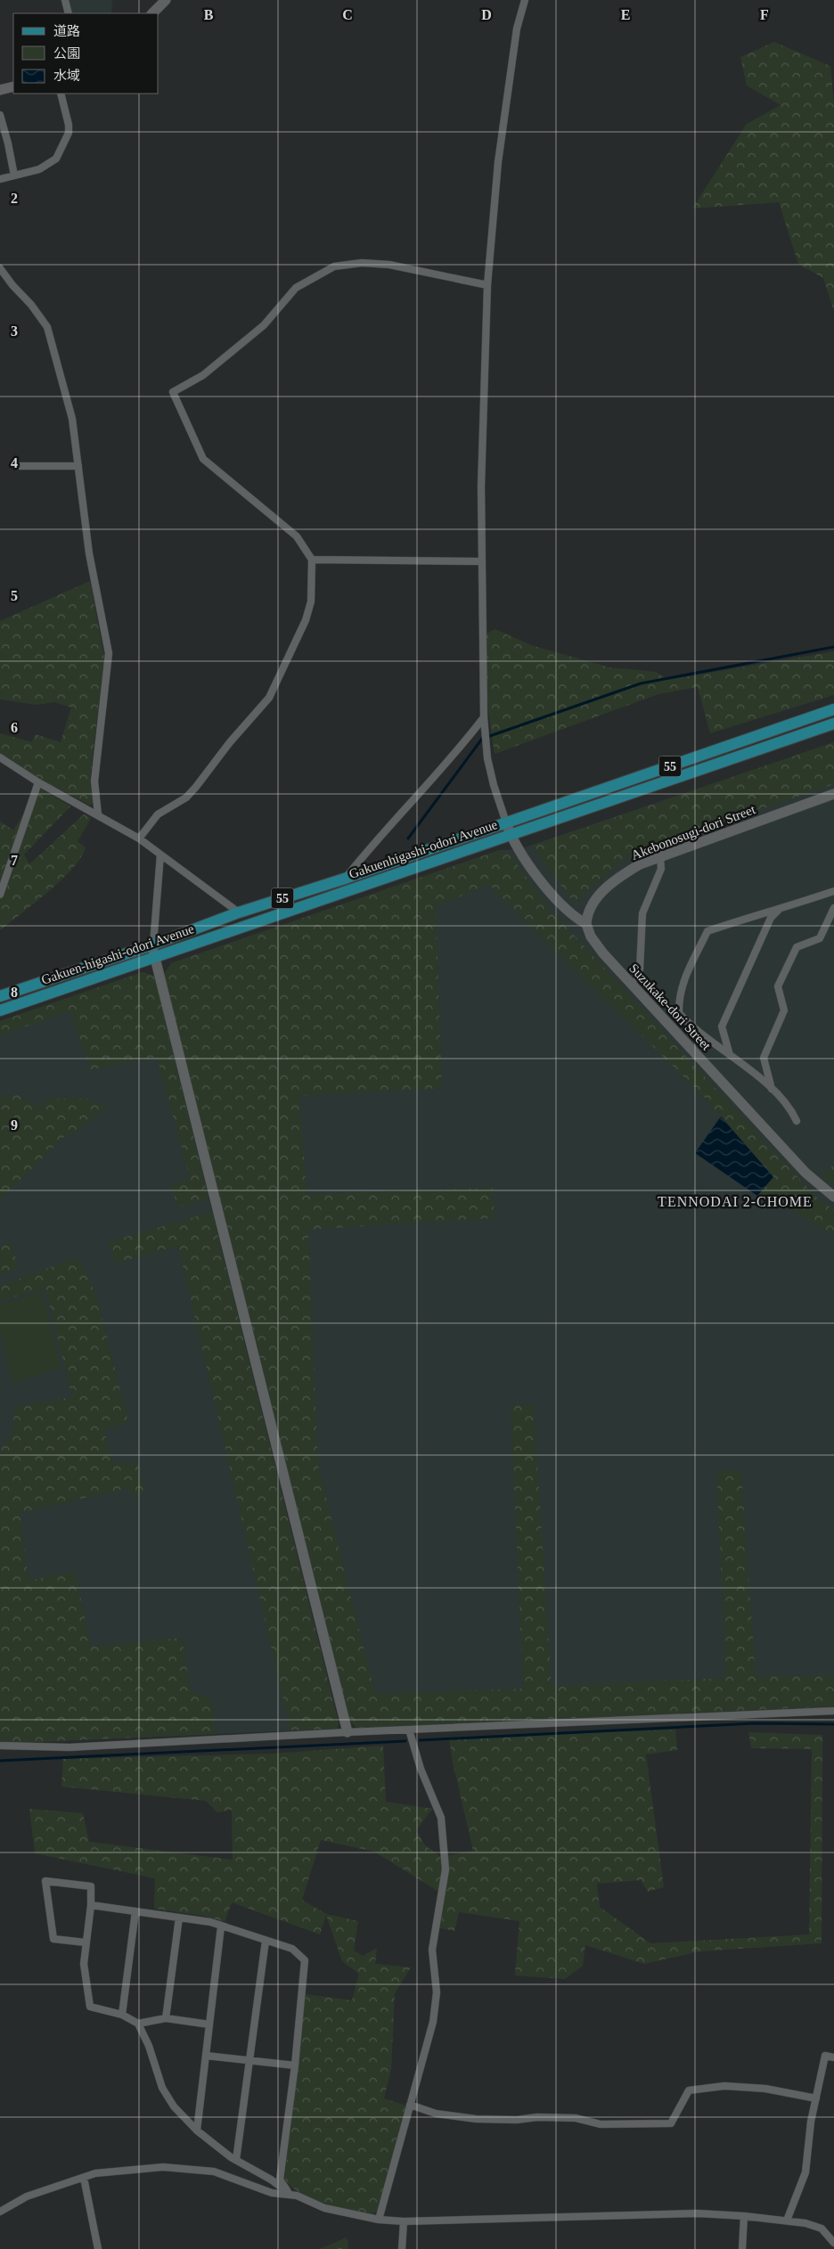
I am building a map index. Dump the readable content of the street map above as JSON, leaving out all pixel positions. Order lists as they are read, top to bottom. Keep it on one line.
{"streets":{"main road":["55","Gakuenhigashi-odori Avenue","Gakuen-higashi-odori Avenue"],"street":["Akebonosugi-dori Street","Suzukake-dori Street"]},"crossings":[["55","Gakuenhigashi-odori Avenue"],["Akebonosugi-dori Street","Suzukake-dori Street"],["Gakuenhigashi-odori Avenue","Gakuen-higashi-odori Avenue"]],"districts":["TENNODAI 2-CHOME"],"legend":["道路","公園","水域"],"grid":{"columns":["B","C","D","E","F"],"rows":["2","3","4","5","6","7","8","9"]}}
